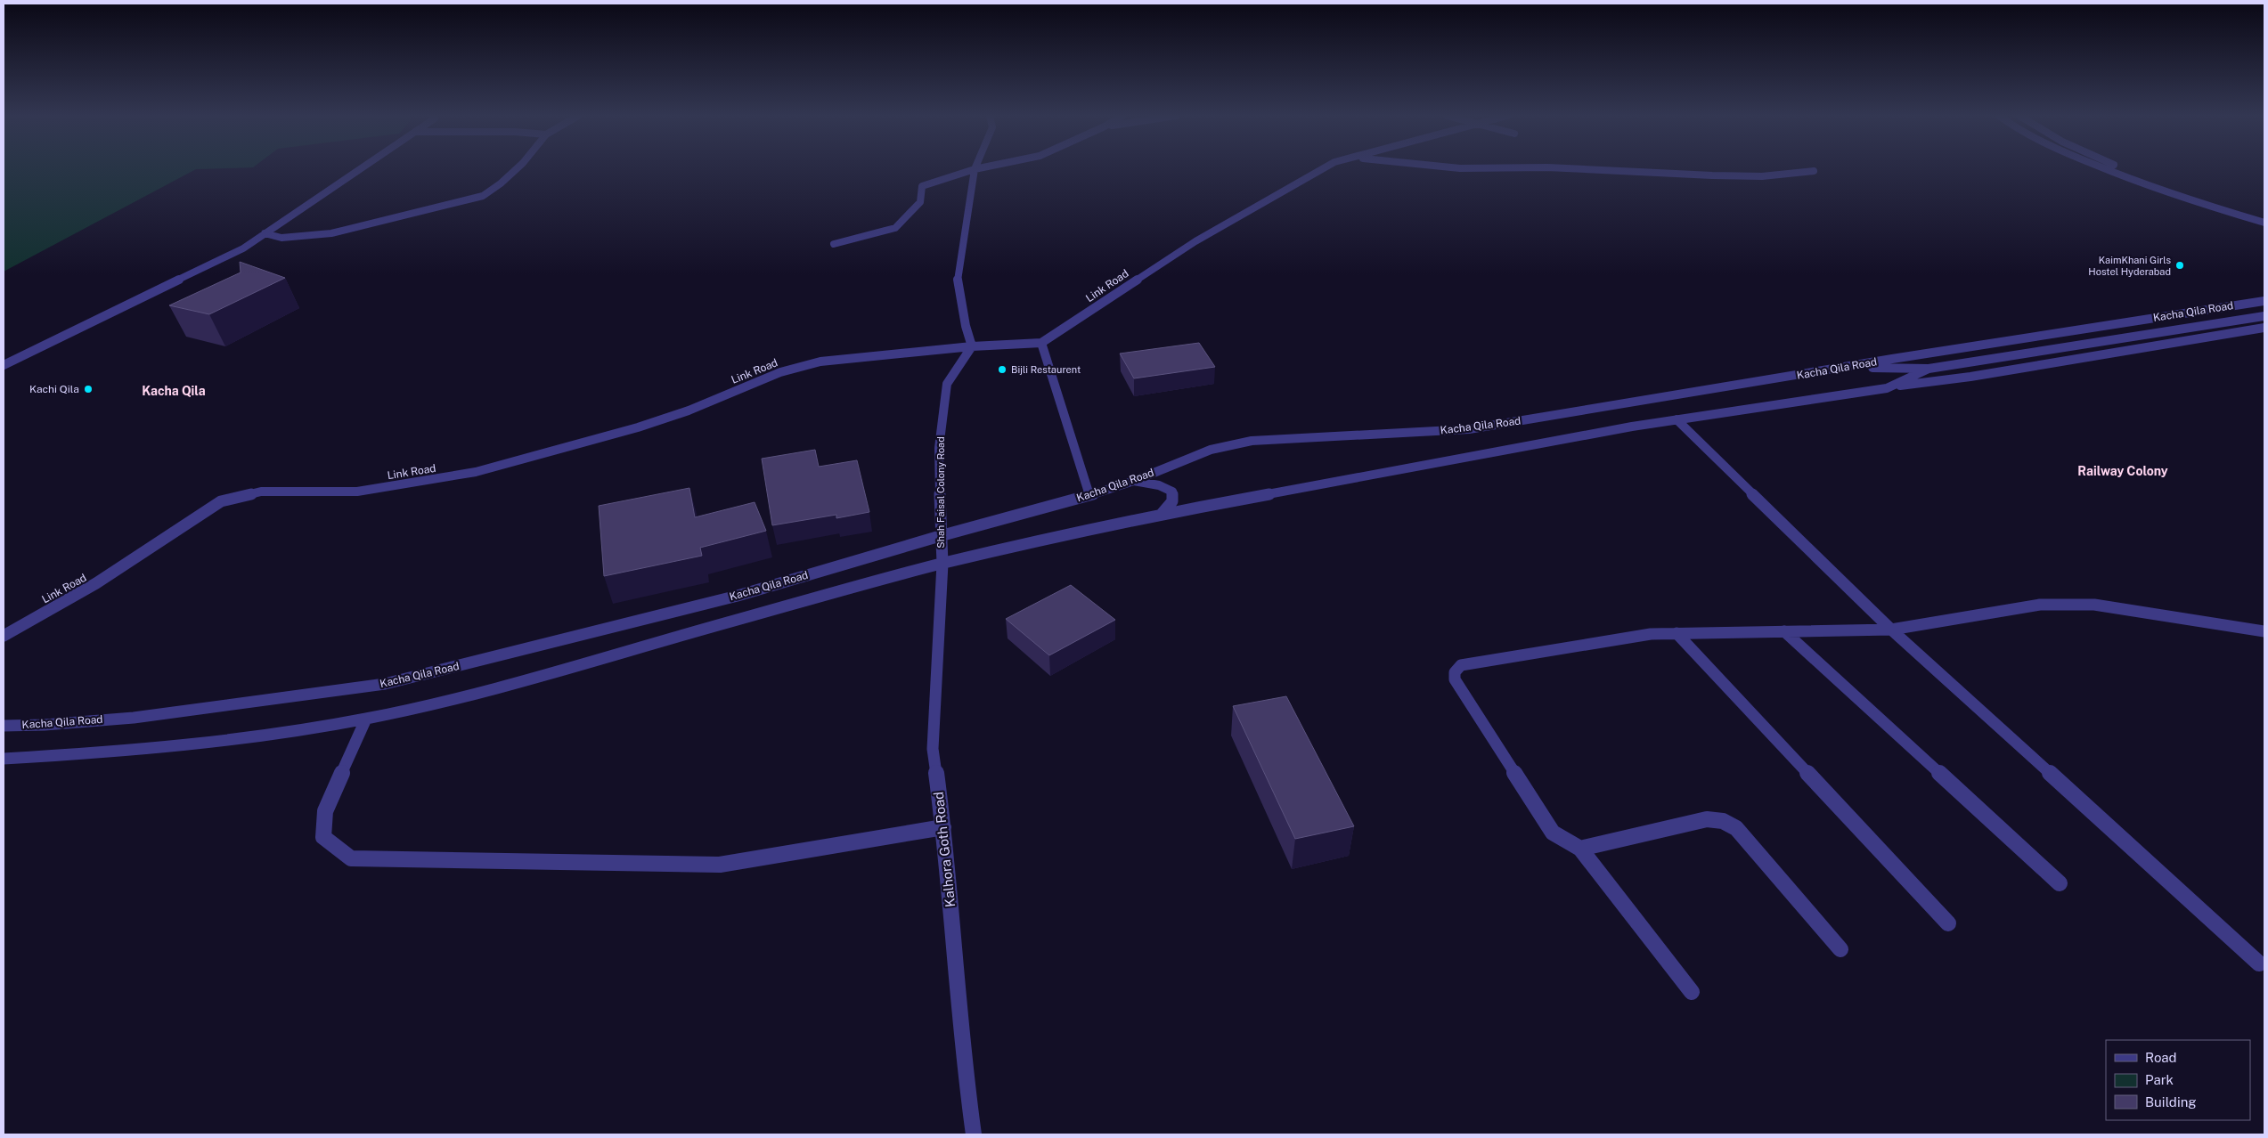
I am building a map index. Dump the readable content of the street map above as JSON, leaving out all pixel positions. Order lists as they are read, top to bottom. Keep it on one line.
{"streets":{"street":["Link Road","Kacha Qila Road","Shah Faisal Colony Road","Kalhora Goth Road"]},"crossings":[["Link Road","Shah Faisal Colony Road"],["Kacha Qila Road","Shah Faisal Colony Road"],["Shah Faisal Colony Road","Kalhora Goth Road"]],"districts":["Kacha Qila","Railway Colony"],"places":["KaimKhani Girls Hostel Hyderabad","Bijli Restaurent","Kachi Qila"],"legend":["Road","Park","Building"]}
